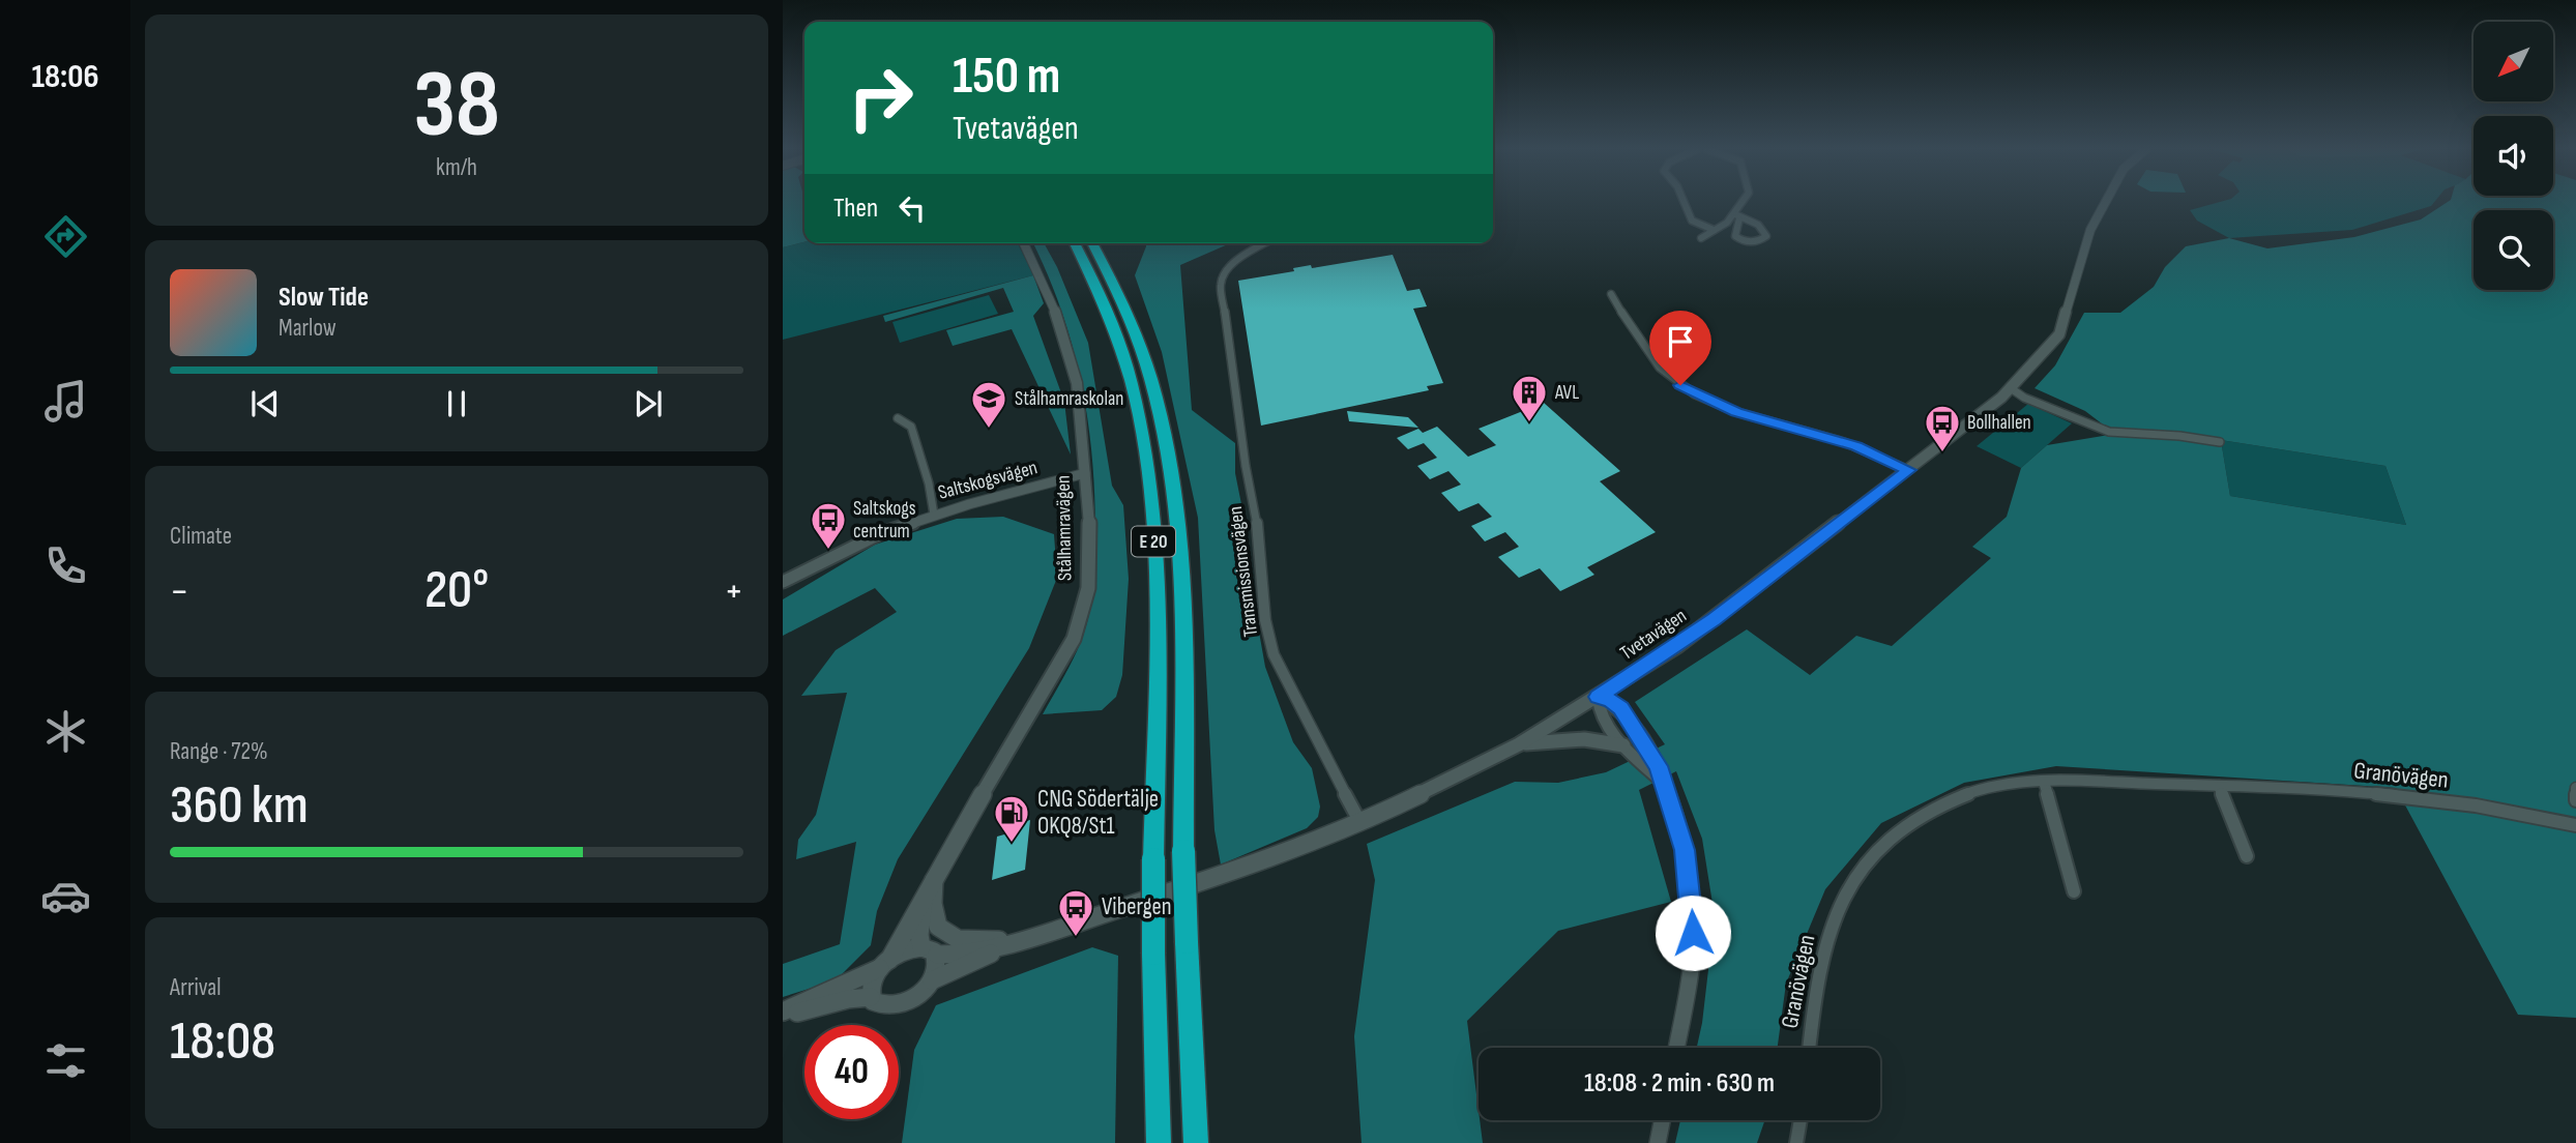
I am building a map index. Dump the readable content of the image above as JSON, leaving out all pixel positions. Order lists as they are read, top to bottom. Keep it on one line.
{"streets":{"highway":["E 20"],"main road":["Stålhamravägen","Tvetavägen"],"street":["Saltskogsvägen","Transmissionsvägen","Granövägen"]},"crossings":[["Saltskogsvägen","Stålhamravägen"],["Stålhamravägen","Tvetavägen"],["Transmissionsvägen","Tvetavägen"]],"places":{"building":["AVL"],"school or university":["Stålhamraskolan"],"bus stop":["Bollhallen","Saltskogs centrum","Vibergen"],"fuel station":["CNG Södertälje OKQ8/St1"]},"north":"bottom left","page":{"tabs":"18:06","tile":[["38","km/h"],"Climate",["Range · 72%","360 km"],["Arrival","18:08"]],"turn":["150 m","Tvetavägen"],"then":"Then","song":["Slow Tide","Marlow"],"heat":["−","20°","+"],"limit":"40","trip":"18:08 · 2 min · 630 m"}}
